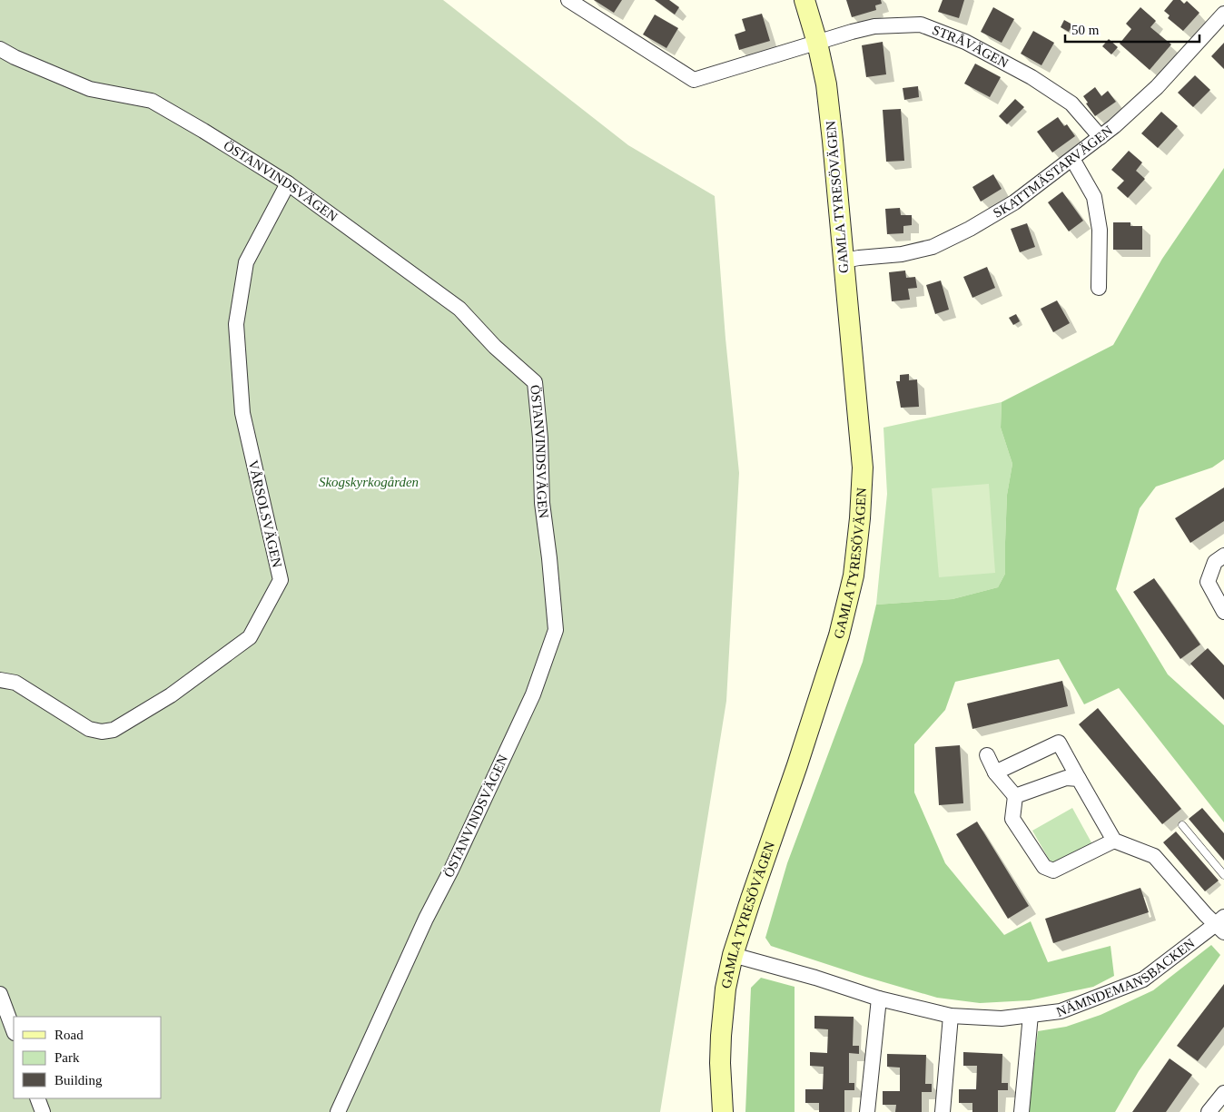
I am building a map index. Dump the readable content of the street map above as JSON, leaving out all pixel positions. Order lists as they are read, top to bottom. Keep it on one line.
{"streets":{"street":["STRÅVÄGEN","SKATTMÄSTARVÄGEN","ÖSTANVINDSVÄGEN","GAMLA TYRESÖVÄGEN","VÅRSOLSVÄGEN","NÄMNDEMANSBACKEN"]},"crossings":[["STRÅVÄGEN","SKATTMÄSTARVÄGEN"],["STRÅVÄGEN","GAMLA TYRESÖVÄGEN"],["SKATTMÄSTARVÄGEN","GAMLA TYRESÖVÄGEN"],["ÖSTANVINDSVÄGEN","VÅRSOLSVÄGEN"],["GAMLA TYRESÖVÄGEN","NÄMNDEMANSBACKEN"]],"parks":["Skogskyrkogården"],"legend":["Road","Park","Building"],"scale_bar":"50 m"}
